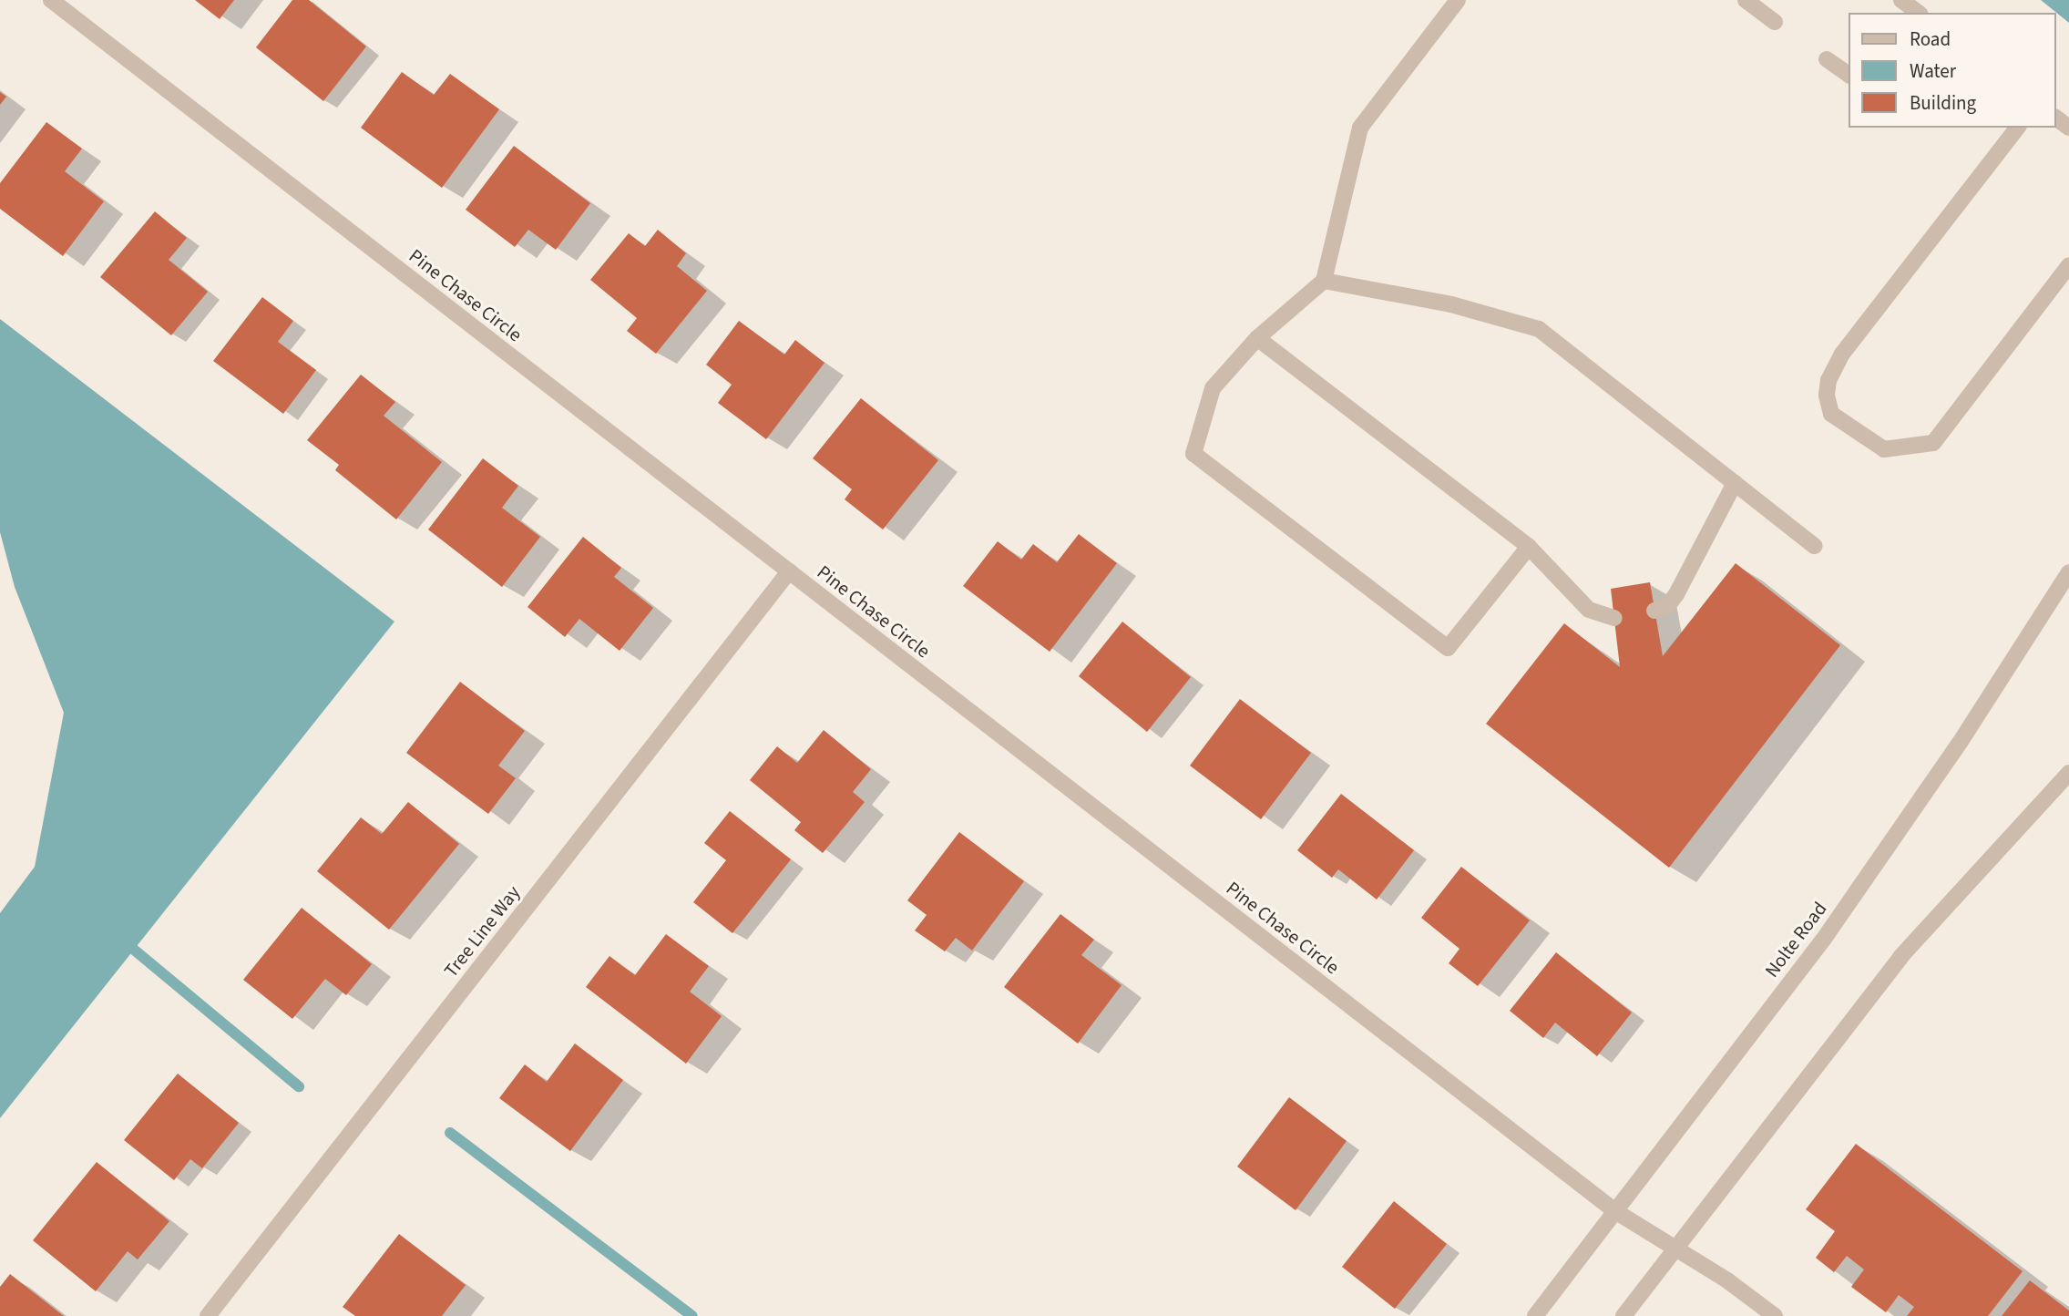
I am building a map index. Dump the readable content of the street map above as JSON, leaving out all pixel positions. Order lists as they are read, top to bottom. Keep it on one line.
{"streets":{"street":["Pine Chase Circle","Tree Line Way","Nolte Road"]},"crossings":[["Pine Chase Circle","Tree Line Way"],["Pine Chase Circle","Nolte Road"]],"legend":["Road","Water","Building"]}
